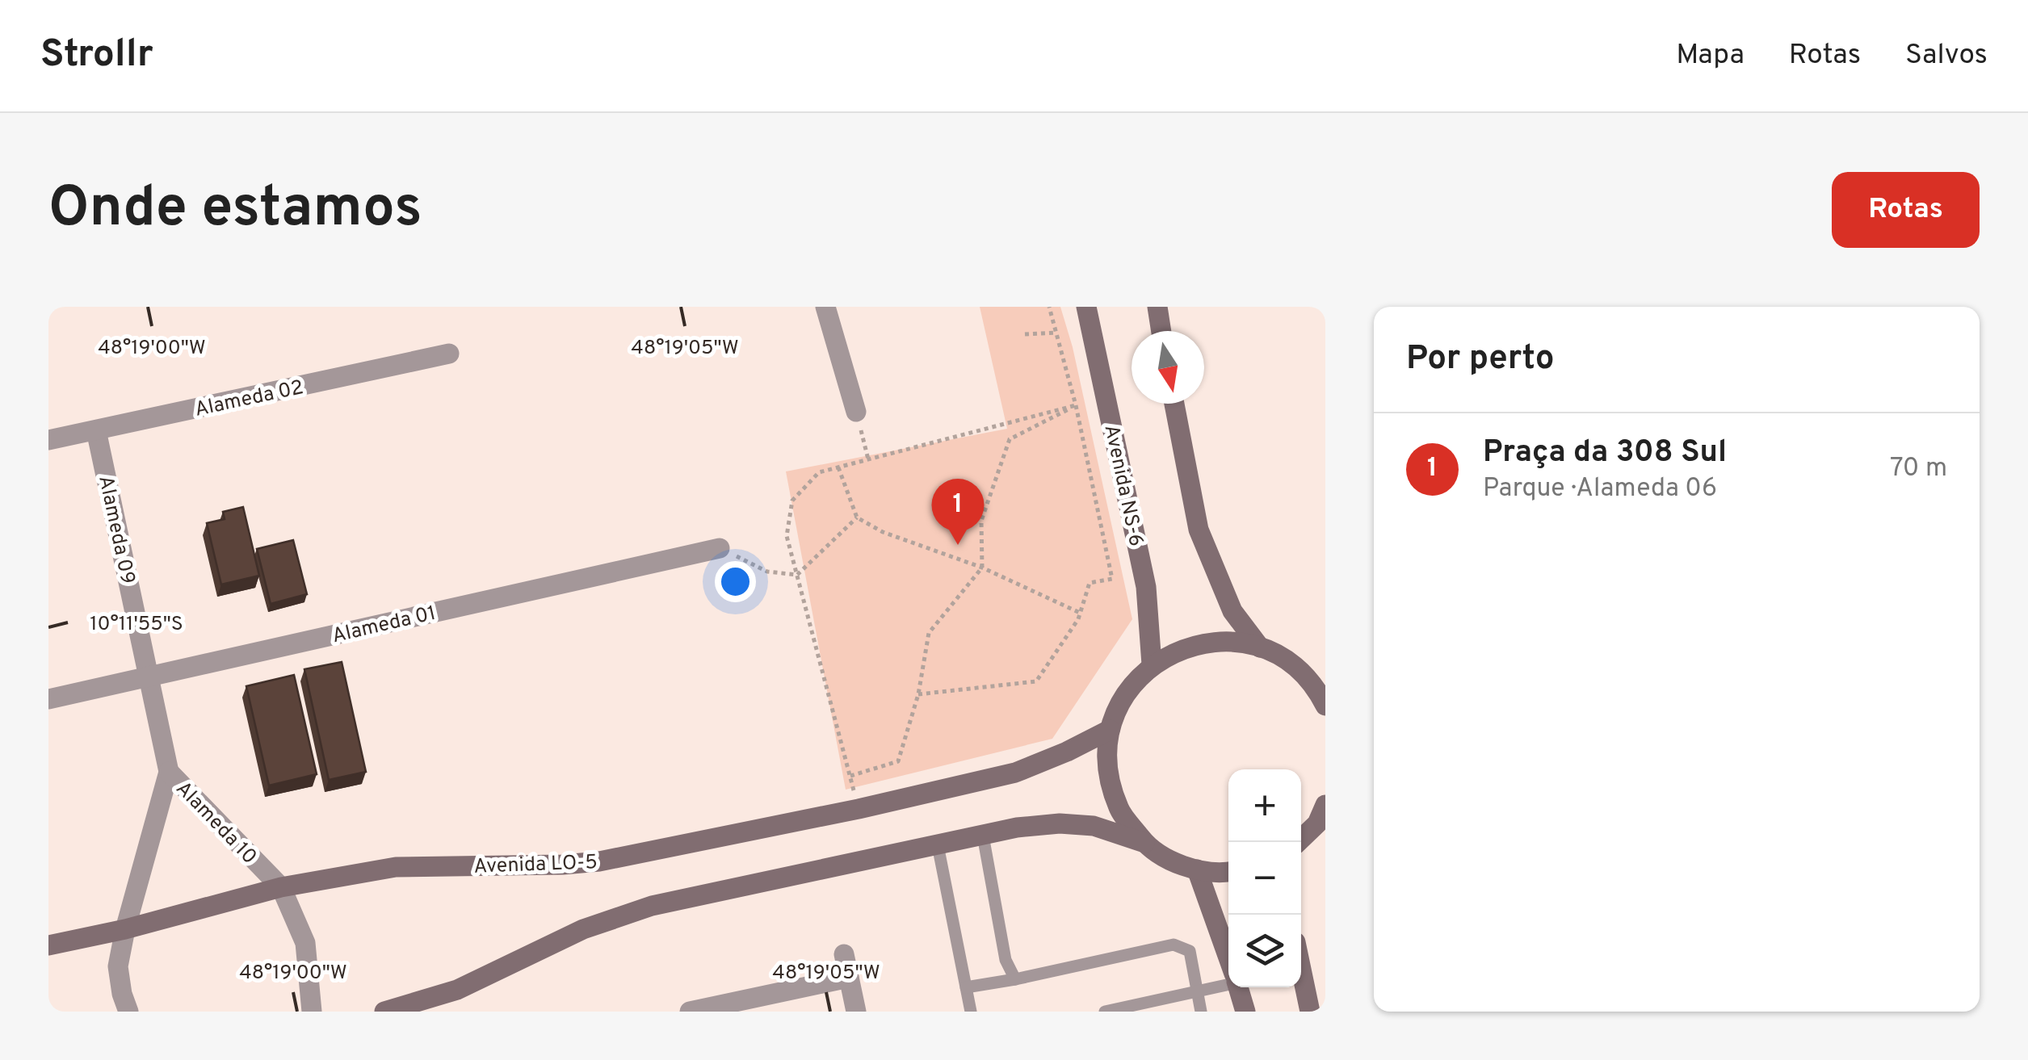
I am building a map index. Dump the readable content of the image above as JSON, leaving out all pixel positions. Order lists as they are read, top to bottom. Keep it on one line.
{"streets":{"main road":["Avenida NS-6","Avenida LO-5"],"street":["Alameda 02","Alameda 09","Alameda 01","Alameda 10"]},"crossings":[["Alameda 02","Alameda 09"],["Alameda 09","Alameda 01"],["Alameda 09","Alameda 10"],["Alameda 10","Avenida LO-5"]],"north":"bottom","page":{"header":"Strollr","nav":["Mapa","Rotas","Salvos"],"buttons":"Rotas","title":"Onde estamos","heading":"Por perto","list":[{"mark":"1","name":"Praça da 308 Sul","note":"Parque · Alameda 06","value":"70 m"}],"pins":"1","map_buttons":["+","−"]},"coordinates":["48°19'00\"W","48°19'05\"W","10°11'55\"S"]}
